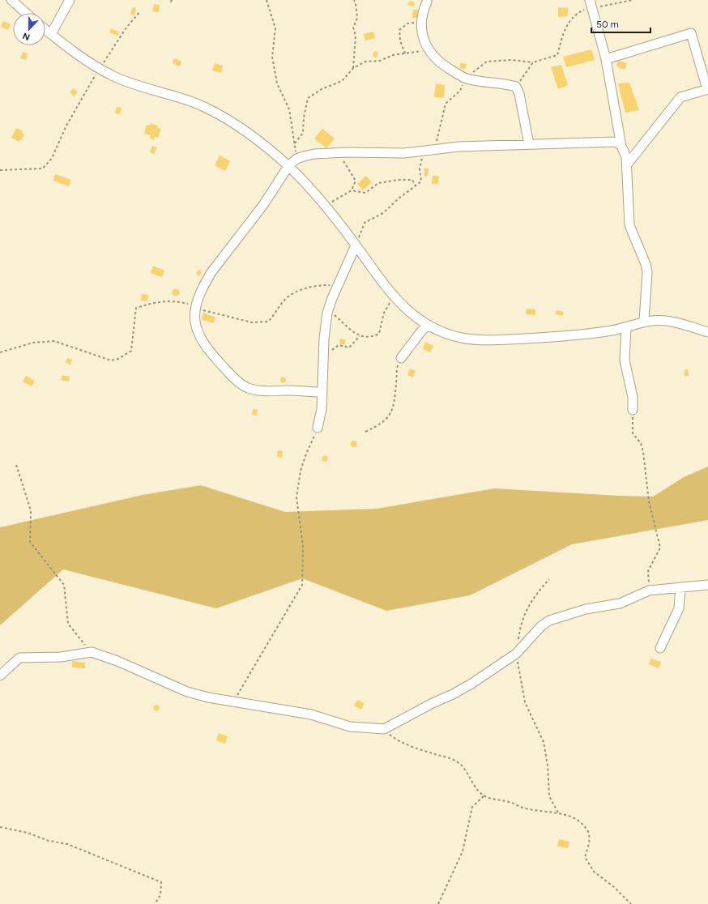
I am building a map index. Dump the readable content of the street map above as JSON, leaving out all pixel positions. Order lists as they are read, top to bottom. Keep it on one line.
{"scale_bar":"50 m","north":"bottom"}
